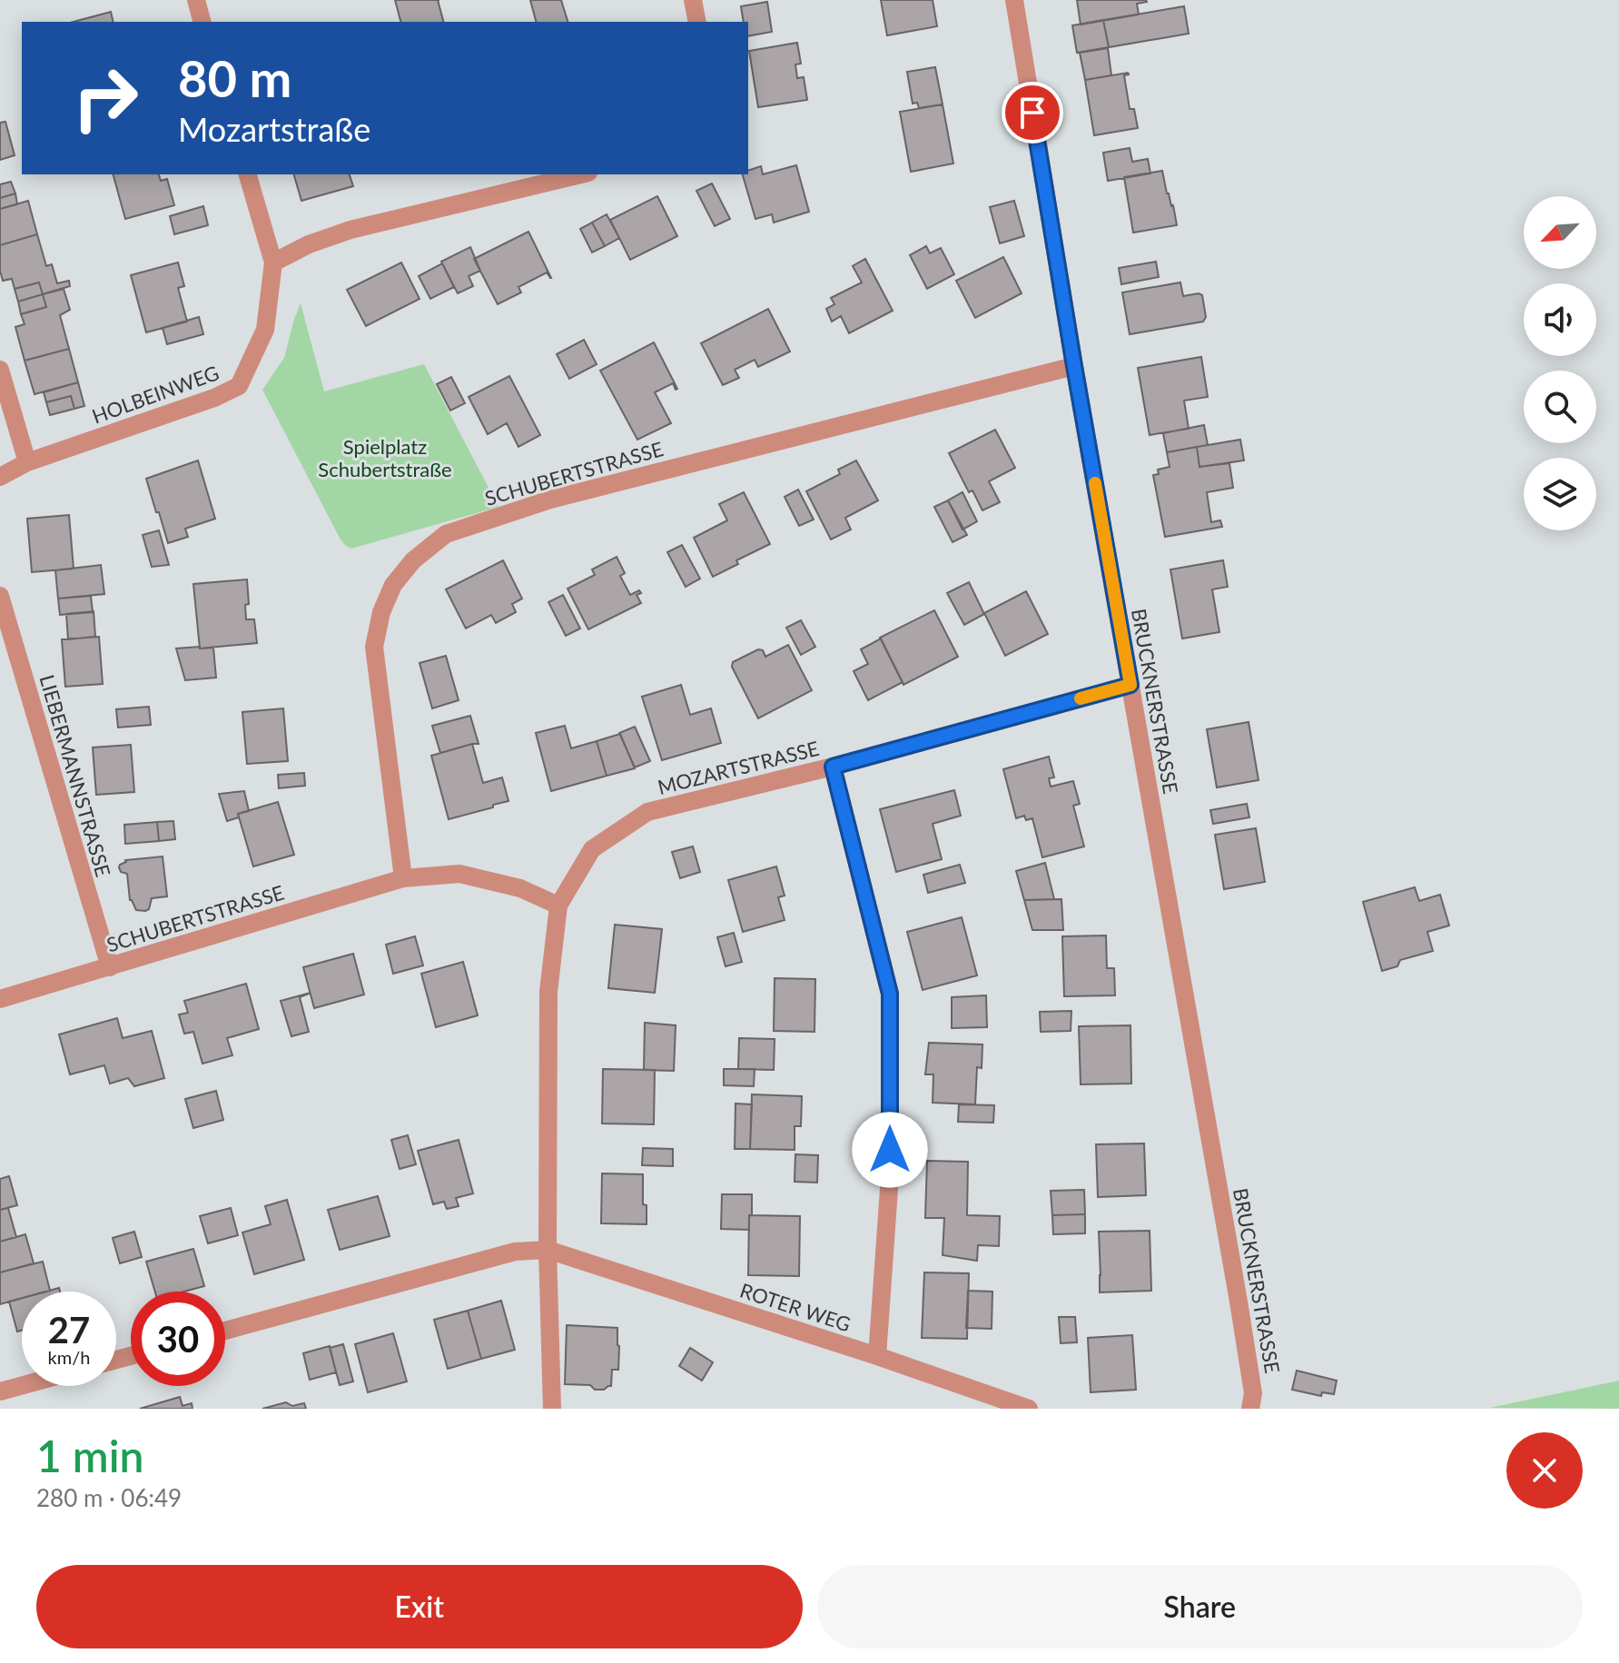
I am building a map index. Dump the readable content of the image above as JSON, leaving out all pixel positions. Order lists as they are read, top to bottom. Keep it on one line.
{"streets":{"street":["HOLBEINWEG","SCHUBERTSTRASSE","BRUCKNERSTRASSE","MOZARTSTRASSE","LIEBERMANNSTRASSE","ROTER WEG"]},"crossings":[["SCHUBERTSTRASSE","BRUCKNERSTRASSE"],["SCHUBERTSTRASSE","MOZARTSTRASSE"],["SCHUBERTSTRASSE","LIEBERMANNSTRASSE"],["BRUCKNERSTRASSE","MOZARTSTRASSE"],["MOZARTSTRASSE","ROTER WEG"]],"parks":["Spielplatz Schubertstraße"],"north":"bottom left","page":{"turn":["80 m","Mozartstraße"],"speed":"27 km/h","limit":"30","heading":["1 min","280 m · 06:49"],"buttons":["Exit","Share"]}}
